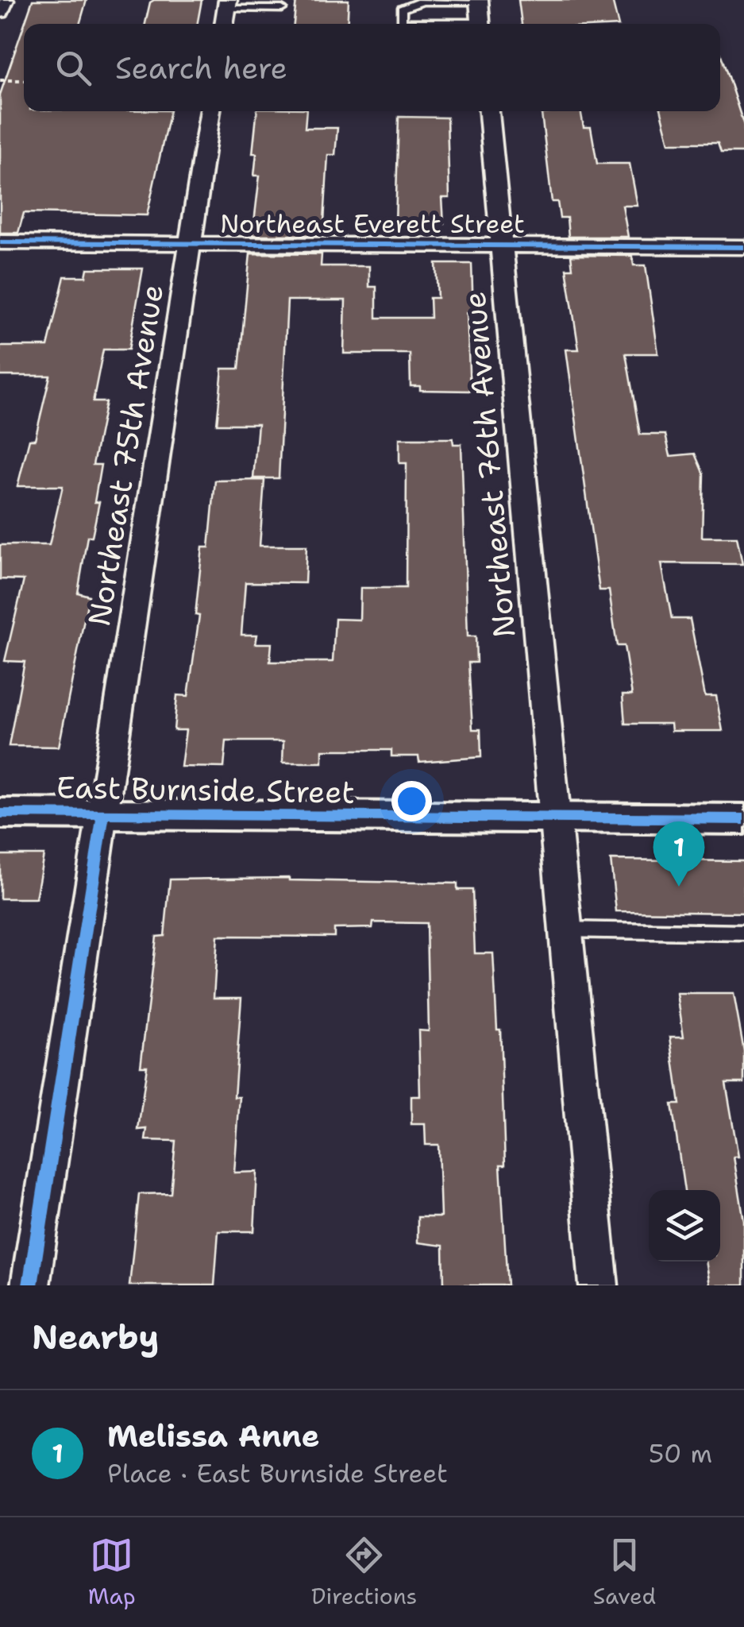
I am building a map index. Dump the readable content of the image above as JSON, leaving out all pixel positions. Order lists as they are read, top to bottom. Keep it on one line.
{"streets":{"street":["Northeast Everett Street","Northeast 75th Avenue","Northeast 76th Avenue","East Burnside Street"]},"crossings":[["Northeast Everett Street","Northeast 75th Avenue"],["Northeast Everett Street","Northeast 76th Avenue"],["Northeast 75th Avenue","East Burnside Street"],["Northeast 76th Avenue","East Burnside Street"]],"page":{"search":"Search here","pins":"1","heading":"Nearby","list":[{"mark":"1","name":"Melissa Anne","note":"Place · East Burnside Street","value":"50 m"}],"nav":["Map","Directions","Saved"]}}
